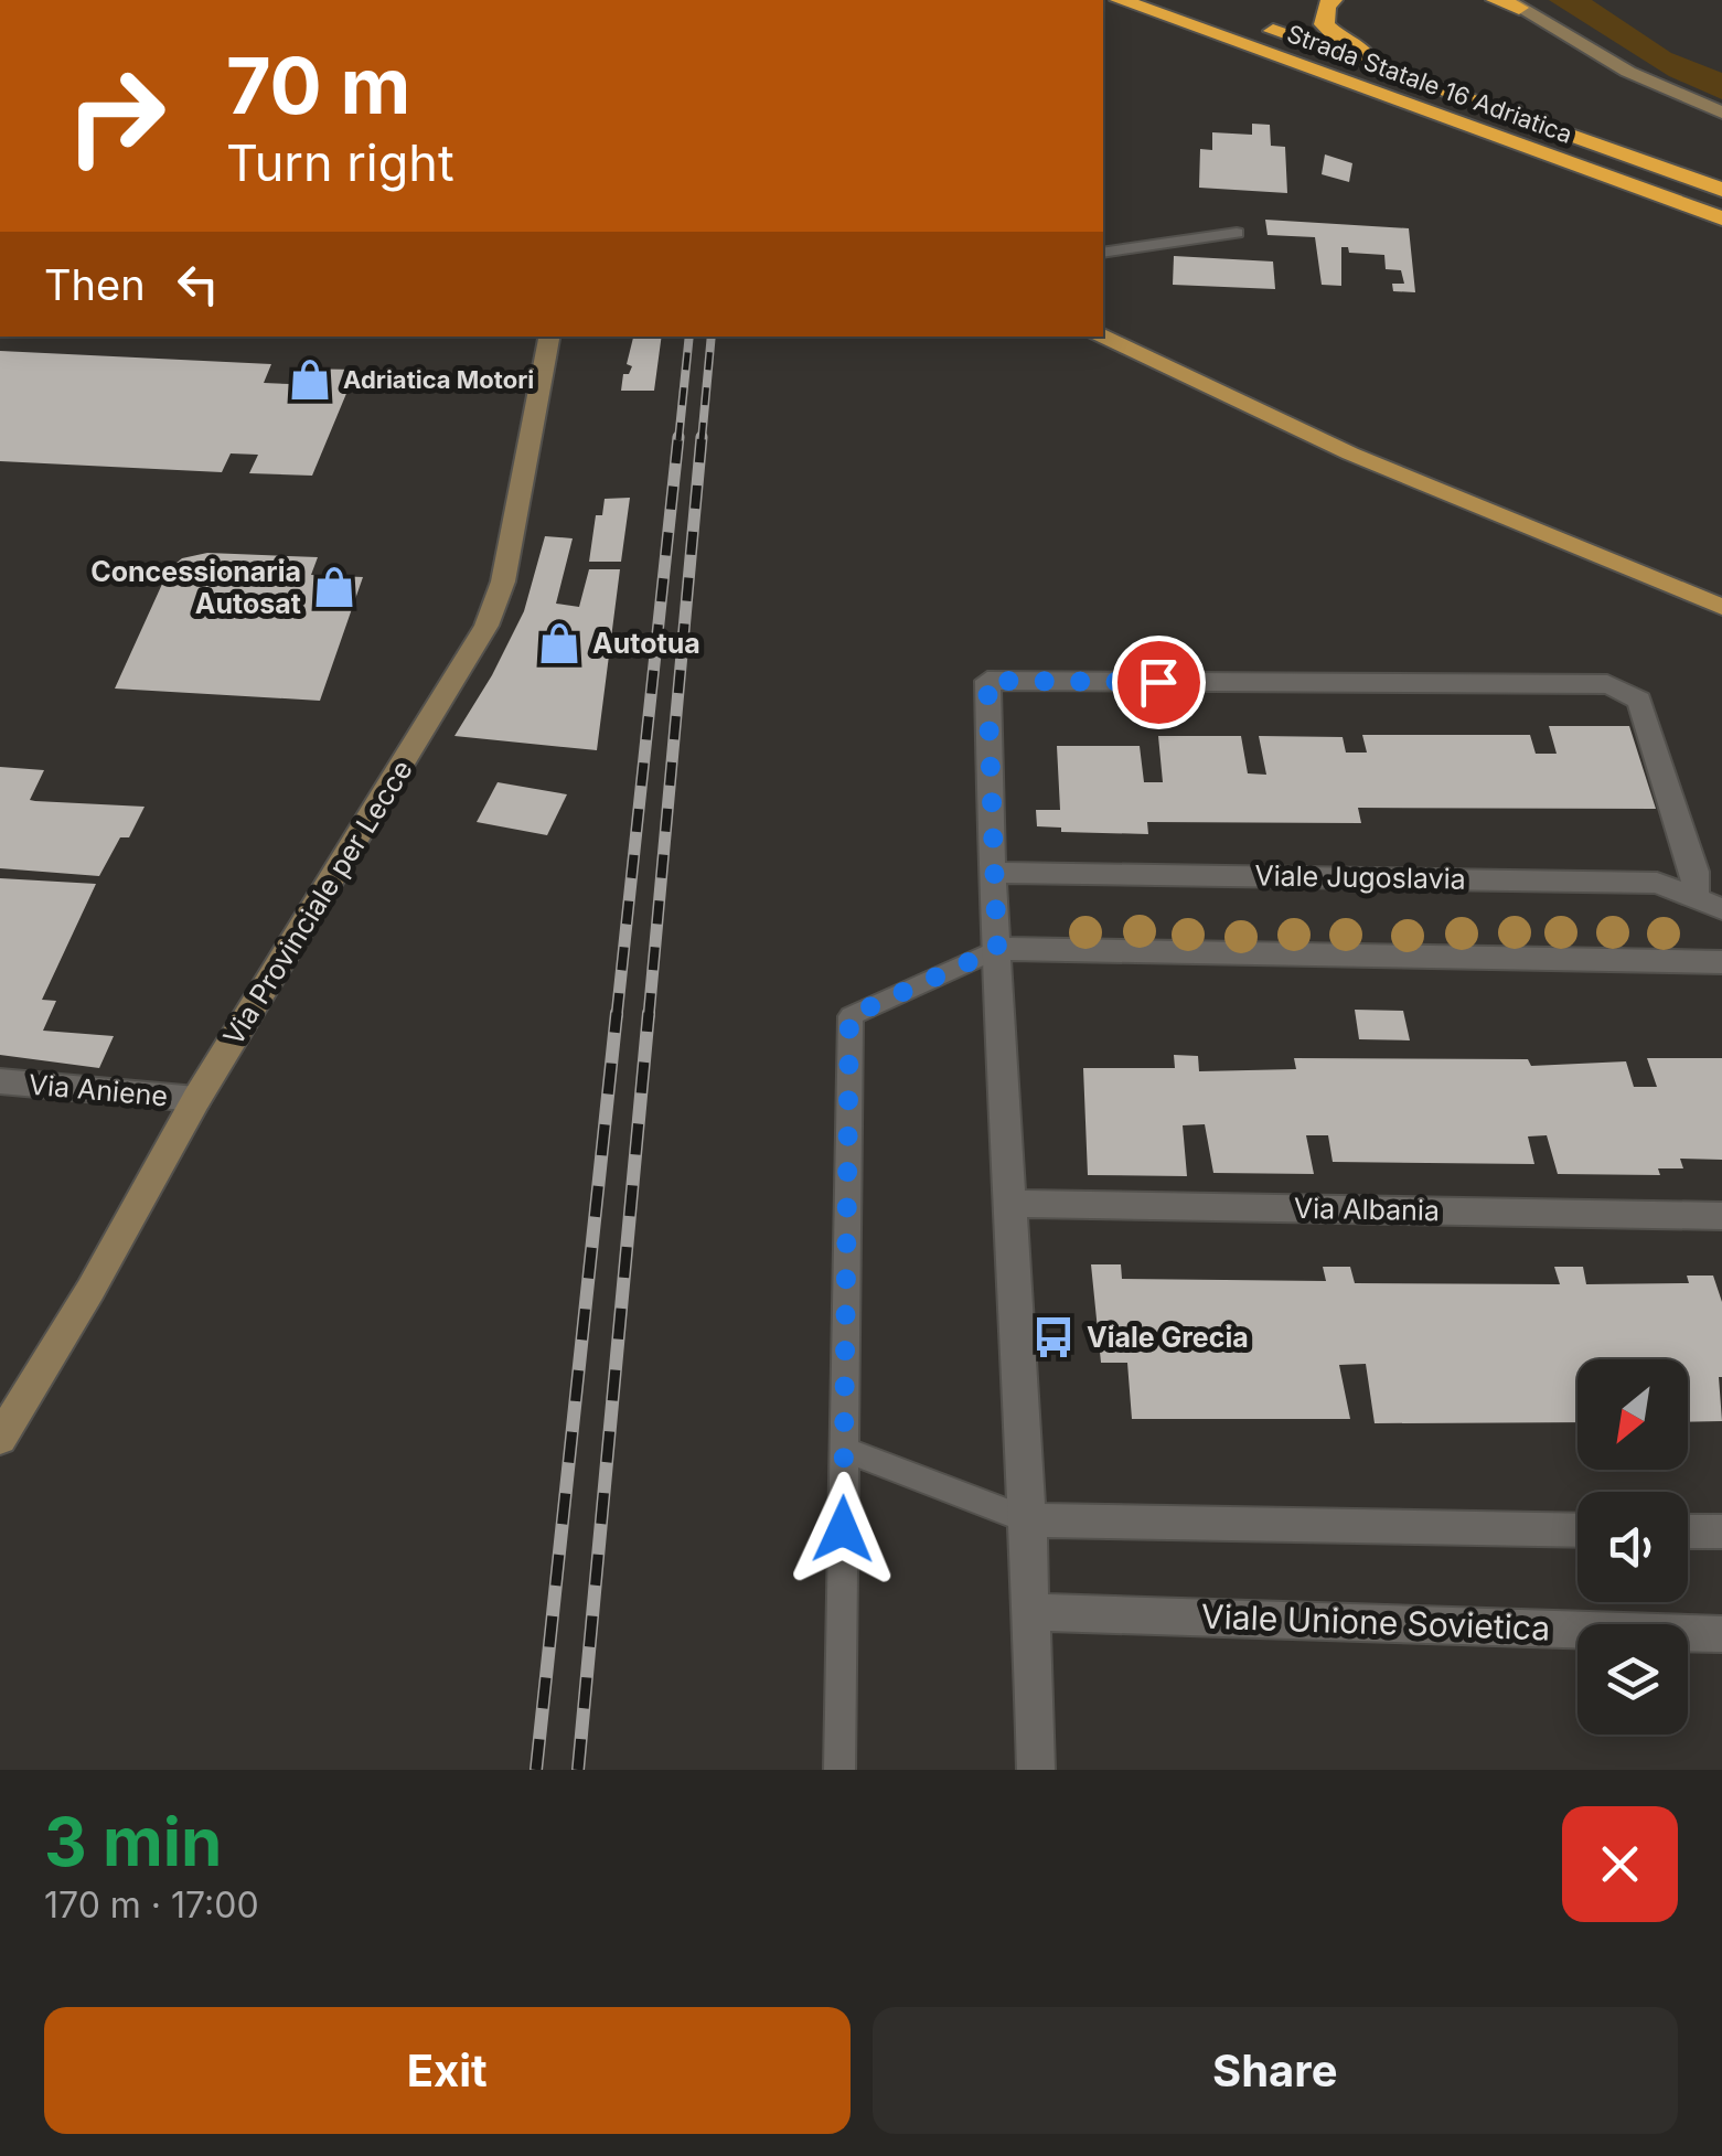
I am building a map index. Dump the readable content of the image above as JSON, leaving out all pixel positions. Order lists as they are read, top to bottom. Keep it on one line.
{"streets":{"highway":["Strada Statale 16 Adriatica"],"main road":["Via Provinciale per Lecce"],"street":["Viale Jugoslavia","Via Aniene","Via Albania","Viale Unione Sovietica"]},"crossings":[["Via Provinciale per Lecce","Via Aniene"]],"places":{"shop":["Adriatica Motori","Concessionaria Autosat","Autotua"],"bus stop":["Viale Grecia"]},"north":"bottom left","page":{"turn":["70 m","Turn right"],"then":"Then","heading":["3 min","170 m · 17:00"],"buttons":["Exit","Share"]}}
